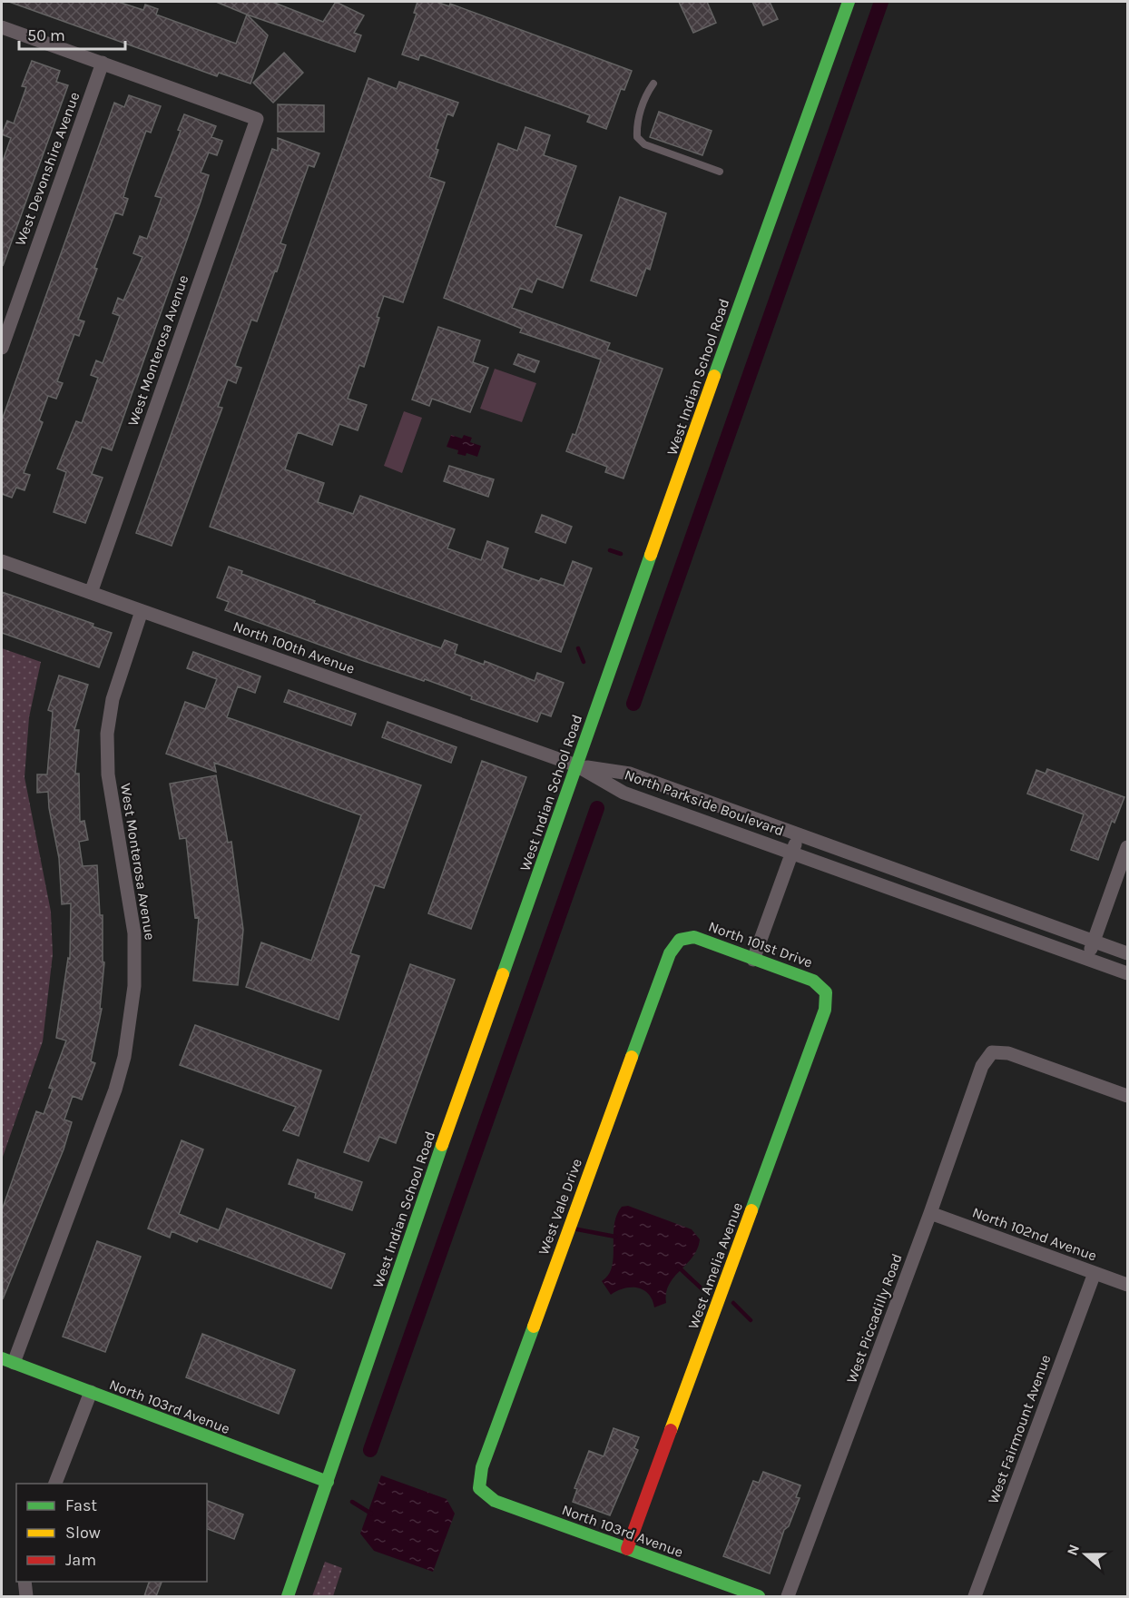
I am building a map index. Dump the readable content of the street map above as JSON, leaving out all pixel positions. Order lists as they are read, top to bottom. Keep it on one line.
{"streets":{"street":["West Devonshire Avenue","West Monterosa Avenue","West Indian School Road","North 100th Avenue","North Parkside Boulevard","North 101st Drive","West Vale Drive","North 102nd Avenue","West Amelia Avenue","West Piccadilly Road","North 103rd Avenue","West Fairmount Avenue"]},"crossings":[["West Devonshire Avenue","West Monterosa Avenue"],["West Monterosa Avenue","North 100th Avenue"],["West Monterosa Avenue","North 103rd Avenue"],["West Indian School Road","North 100th Avenue"],["West Indian School Road","North Parkside Boulevard"],["West Indian School Road","North 103rd Avenue"],["North 100th Avenue","North Parkside Boulevard"],["North 101st Drive","West Vale Drive"],["North 101st Drive","West Amelia Avenue"],["West Vale Drive","North 103rd Avenue"],["North 102nd Avenue","West Piccadilly Road"],["North 102nd Avenue","West Fairmount Avenue"],["West Amelia Avenue","North 103rd Avenue"]],"legend":["Fast","Slow","Jam"],"scale_bar":"50 m","north":"left"}
